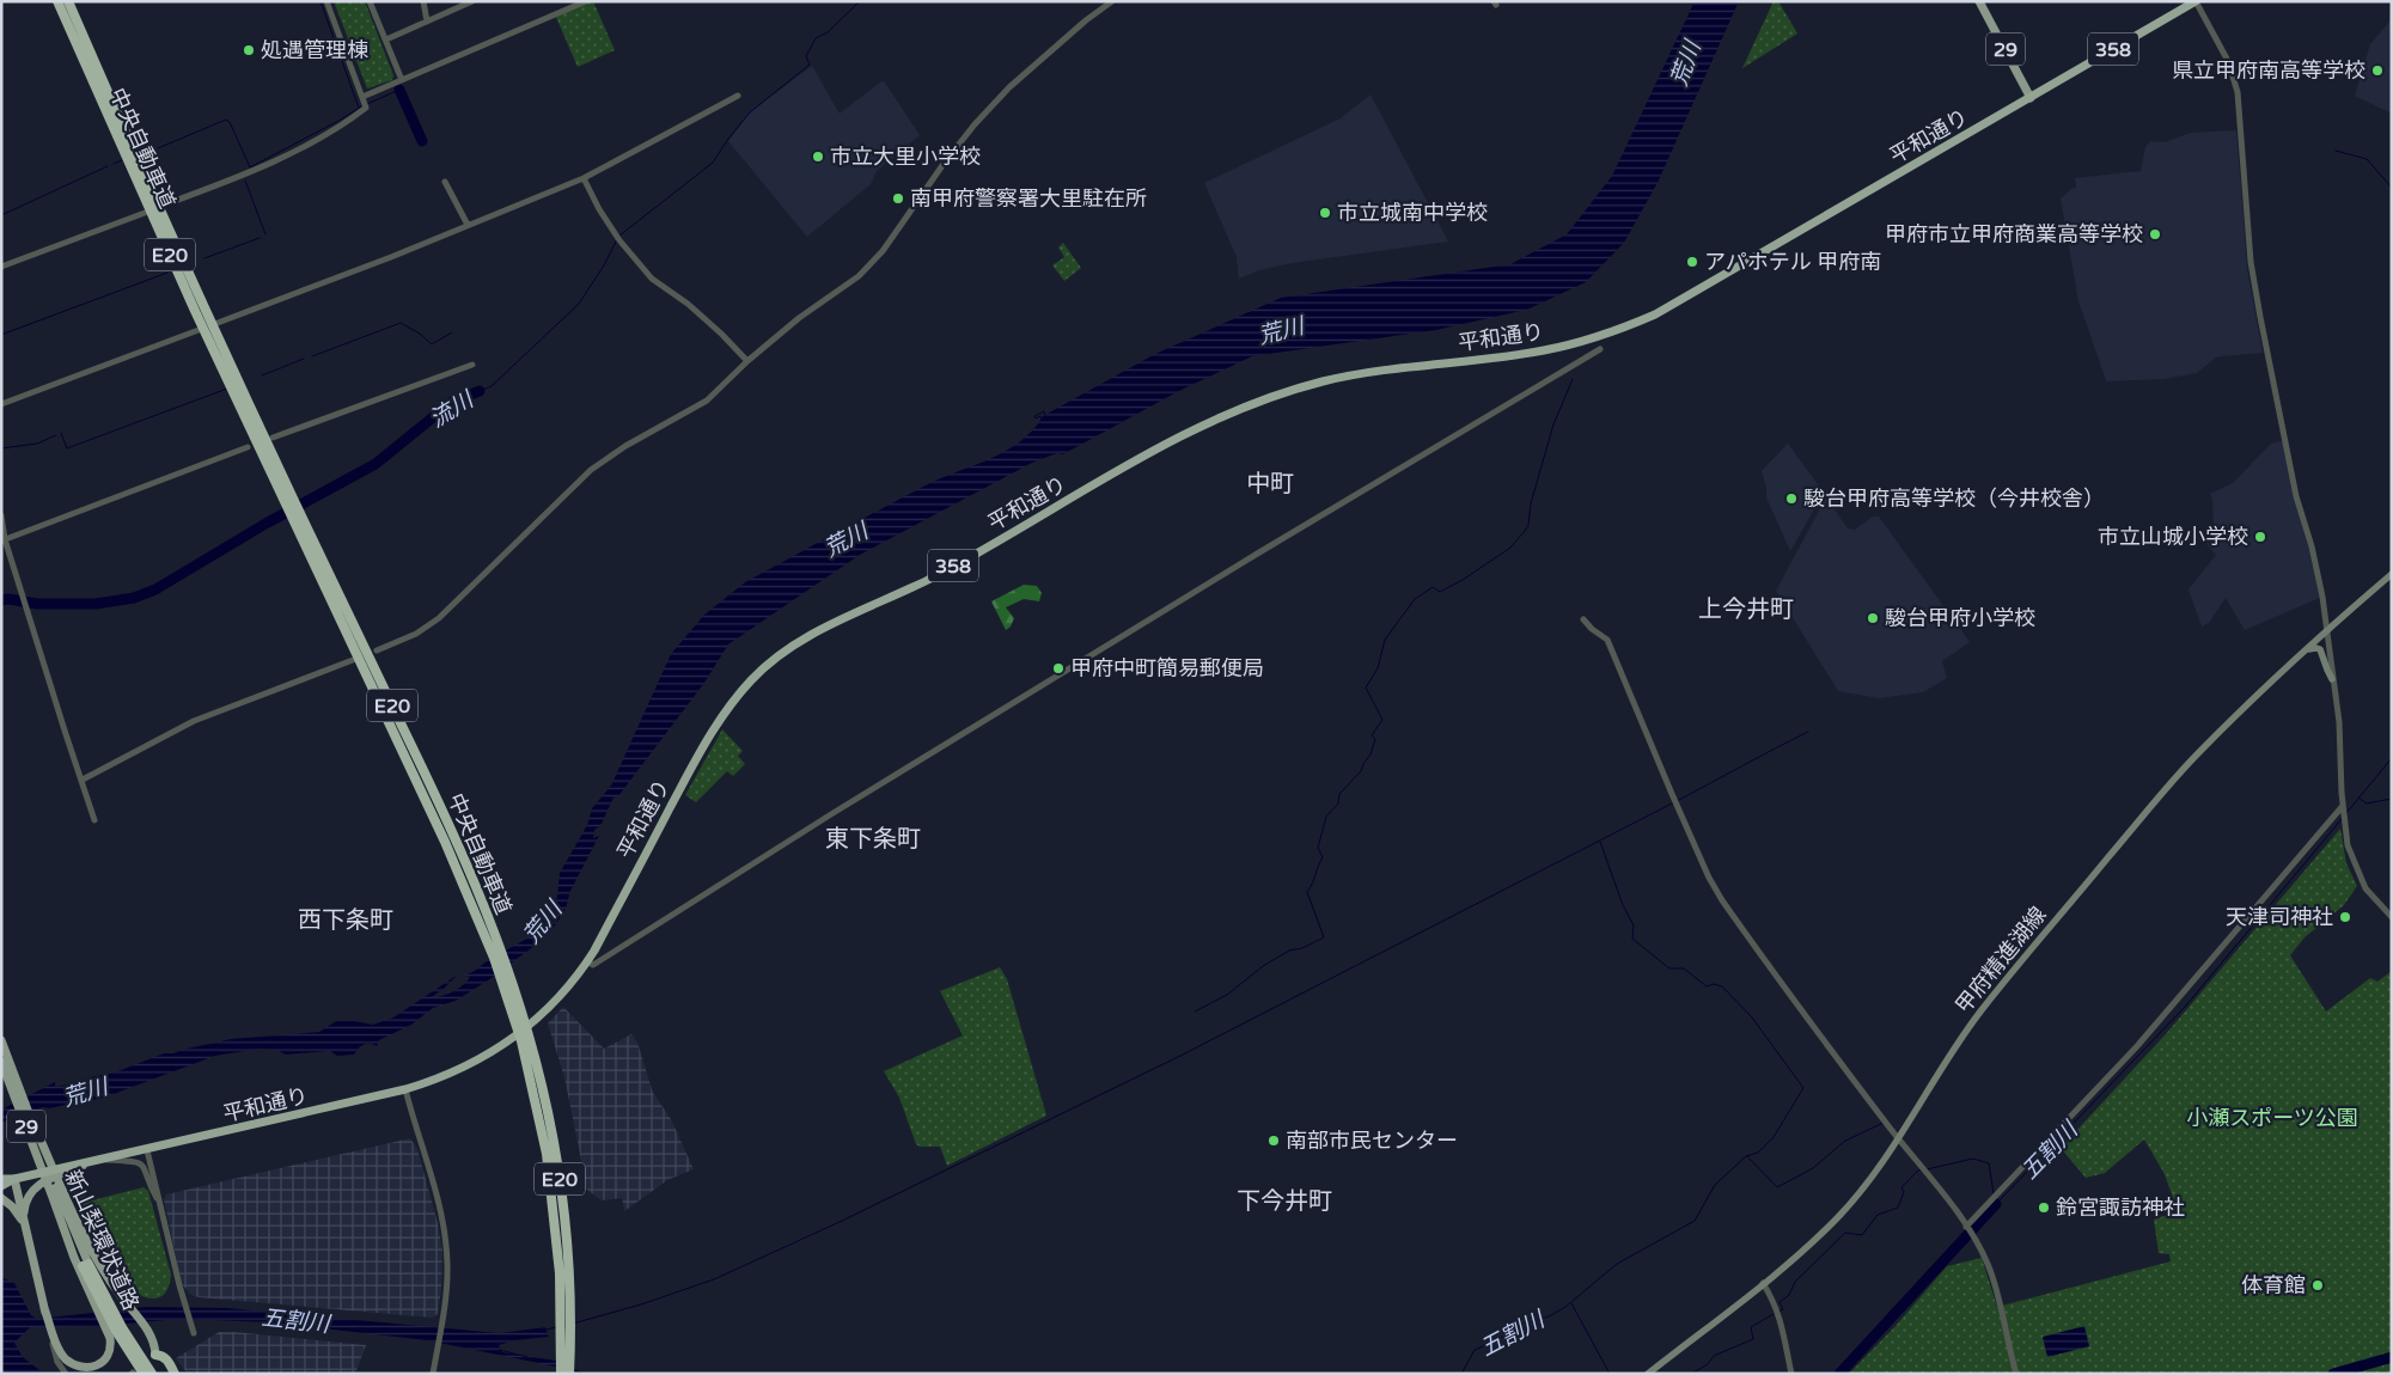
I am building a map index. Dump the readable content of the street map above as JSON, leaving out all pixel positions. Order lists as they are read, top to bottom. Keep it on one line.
{"streets":{"highway":["358","平和通り","中央自動車道","E20","新山梨環状道路"],"main road":["29","甲府精進湖線"]},"crossings":[["29","平和通り"],["29","新山梨環状道路"]],"districts":["中町","上今井町","東下条町","西下条町","下今井町"],"water":["荒川","流川","五割川"],"parks":["小瀬スポーツ公園"],"places":["処遇管理棟","県立甲府南高等学校","市立大里小学校","南甲府警察署大里駐在所","市立城南中学校","甲府市立甲府商業高等学校","アパホテル 甲府南","駿台甲府高等学校（今井校舎）","市立山城小学校","駿台甲府小学校","甲府中町簡易郵便局","天津司神社","南部市民センター","鈴宮諏訪神社","体育館"]}
